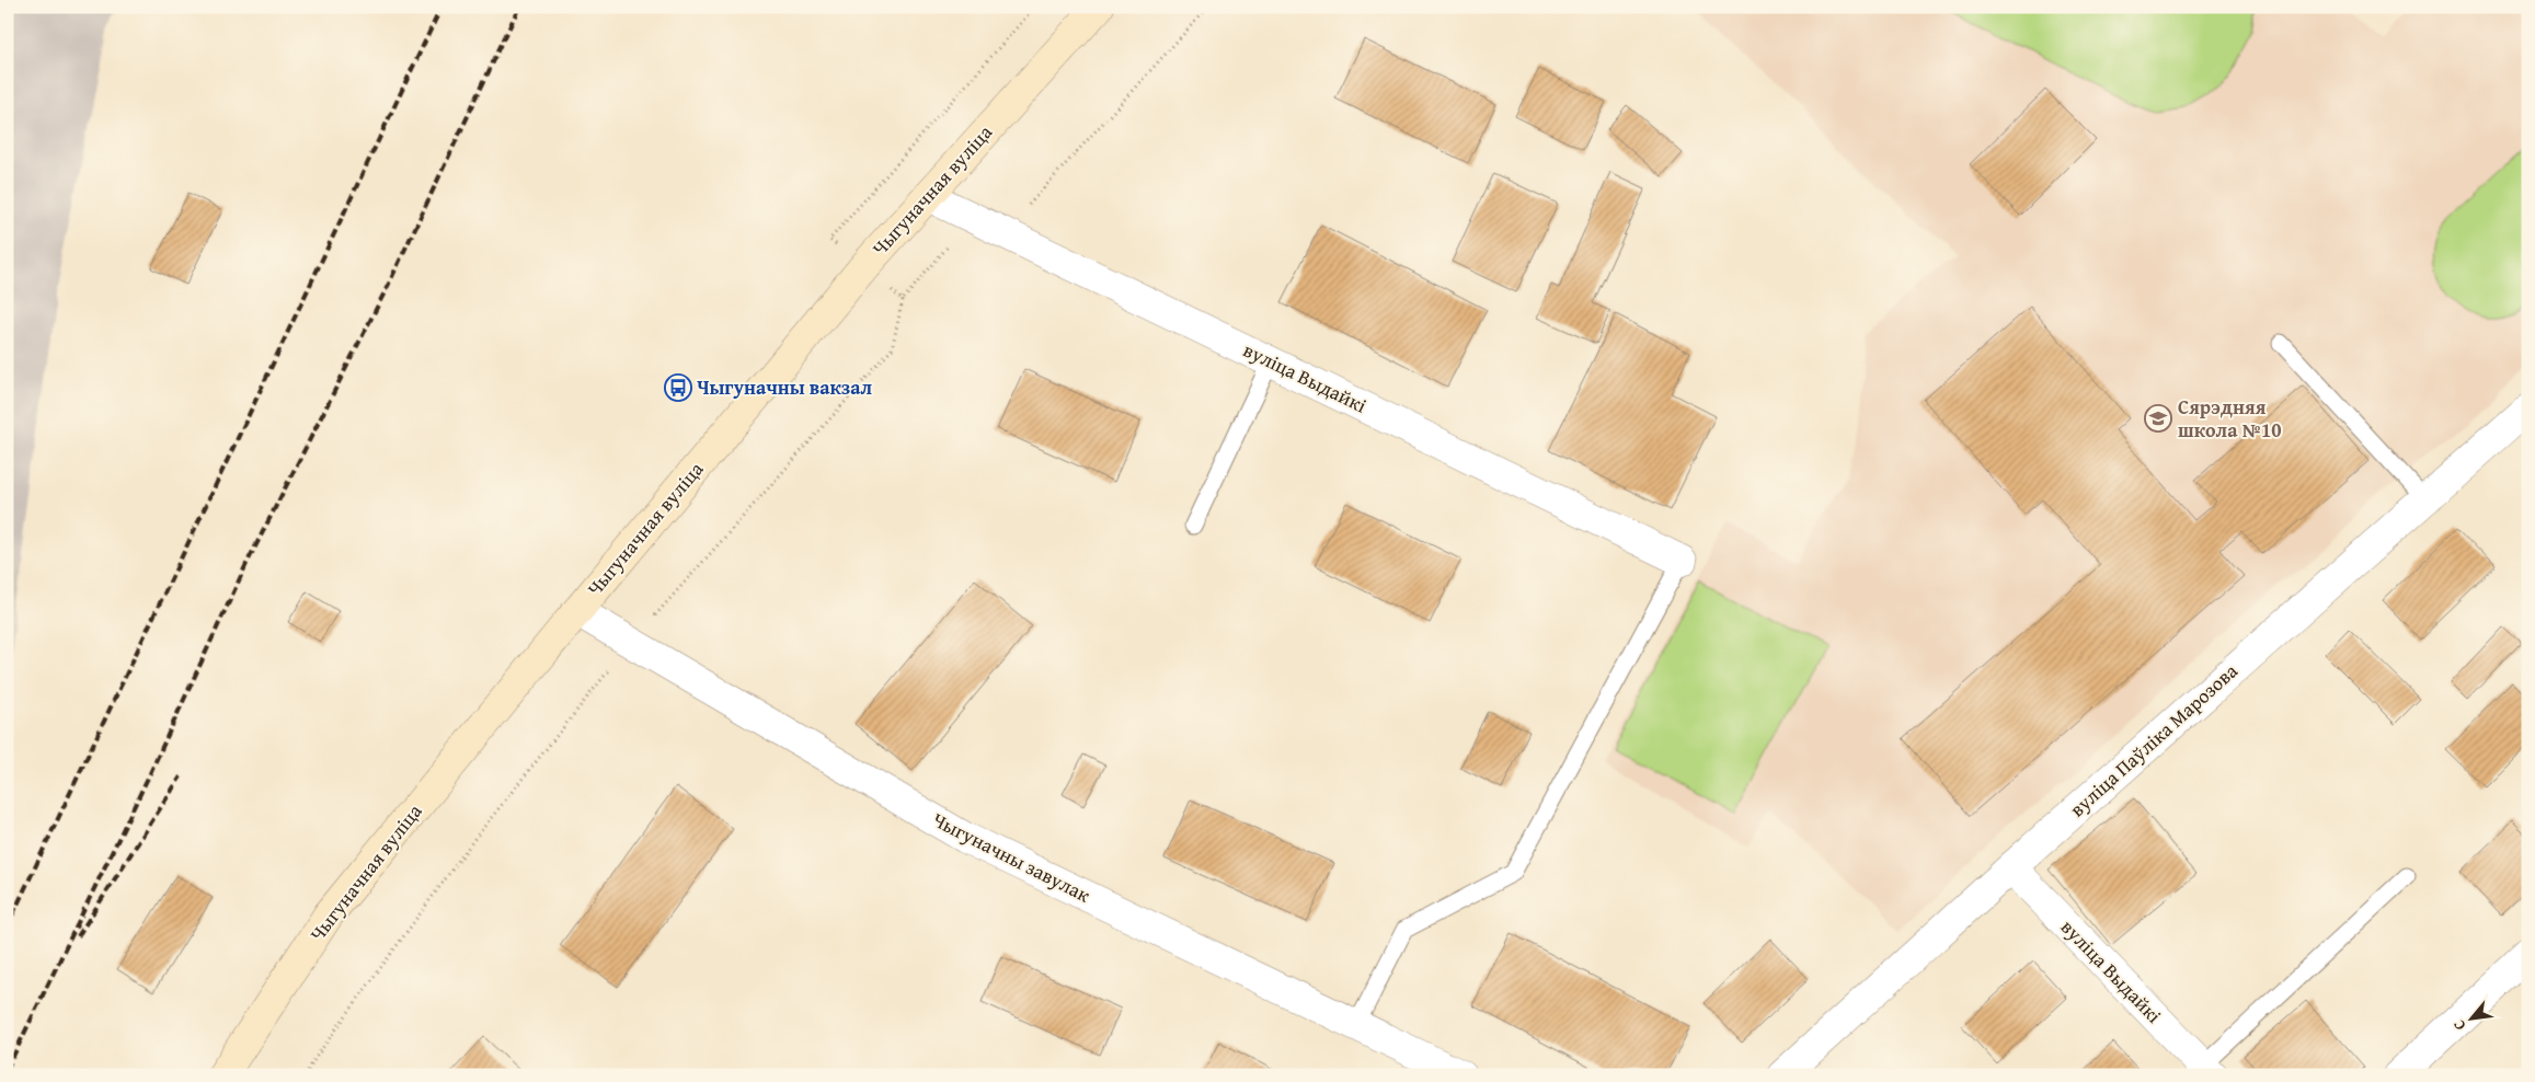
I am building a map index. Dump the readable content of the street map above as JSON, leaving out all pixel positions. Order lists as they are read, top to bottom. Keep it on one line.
{"streets":{"street":["Чыгуначная вуліца","вуліца Выдайкі","вуліца Паўліка Марозова","Чыгуначны завулак"]},"crossings":[["Чыгуначная вуліца","вуліца Выдайкі"],["Чыгуначная вуліца","Чыгуначны завулак"],["вуліца Выдайкі","вуліца Паўліка Марозова"]],"places":{"bus stop":["Чыгуначны вакзал"],"school or university":["Сярэдняя школа №10"]},"north":"bottom left"}
